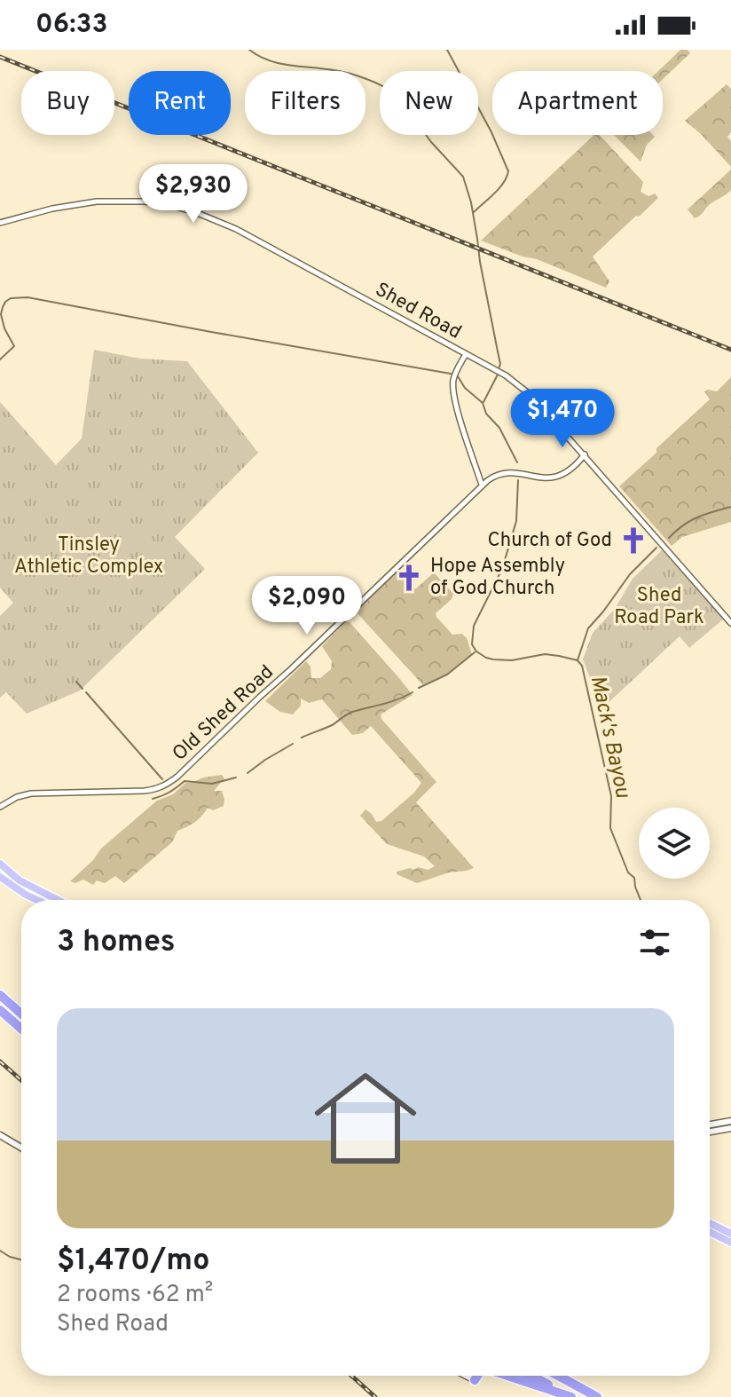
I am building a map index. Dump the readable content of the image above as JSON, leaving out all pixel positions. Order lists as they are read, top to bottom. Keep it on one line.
{"streets":{"street":["Shed Road","Old Shed Road"]},"crossings":[["Shed Road","Old Shed Road"]],"water":["Mack's Bayou"],"parks":["Tinsley Athletic Complex","Shed Road Park"],"places":{"church":["Church of God","Hope Assembly of God Church"]},"page":{"status":"06:33","chip":["Buy","Rent","Filters","New","Apartment"],"price":["$2,930","$1,470","$2,090"],"heading":"3 homes","list":[{"name":"$1,470/mo","note":"2 rooms · 62 m² · Shed Road"}]}}
